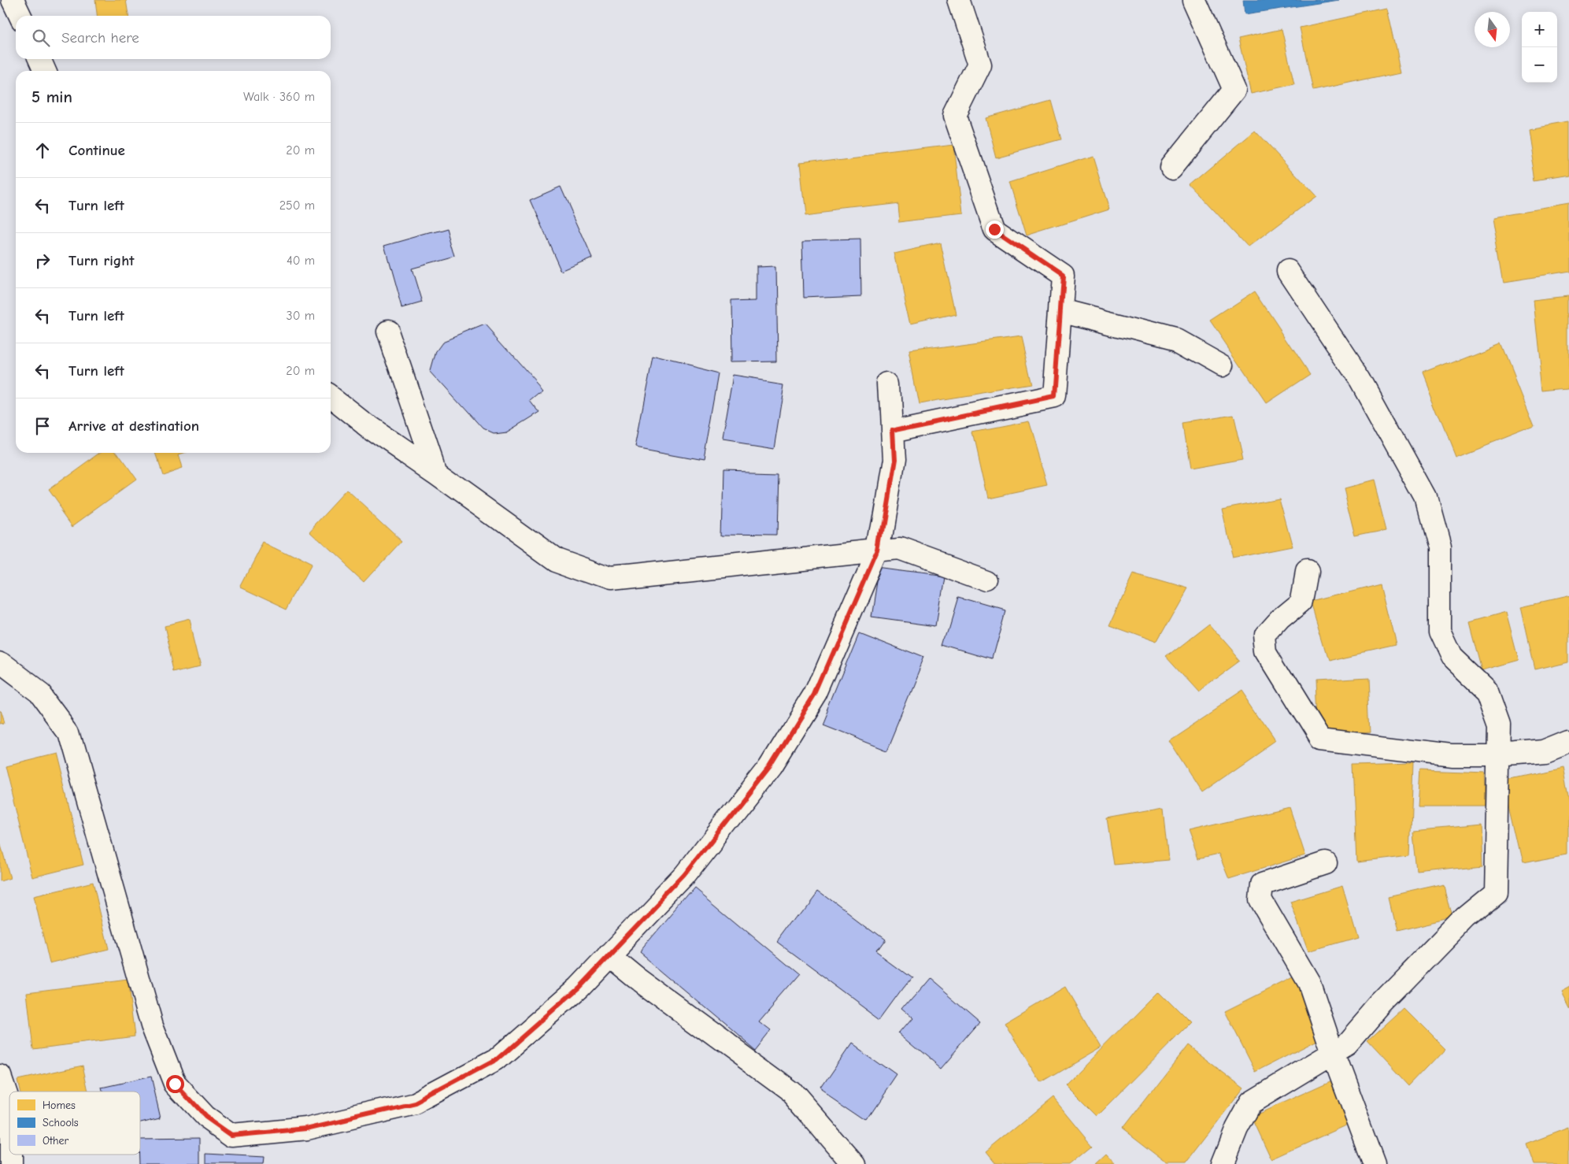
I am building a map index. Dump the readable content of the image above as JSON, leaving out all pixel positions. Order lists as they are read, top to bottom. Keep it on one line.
{"legend":["Homes","Schools","Other"],"north":"bottom","page":{"map_buttons":["+","−"],"search":"Search here","heading":["5 min","Walk · 360 m"],"list":[["Continue","20 m"],["Turn left","250 m"],["Turn right","40 m"],["Turn left","30 m"],["Turn left","20 m"],"Arrive at destination"]}}
